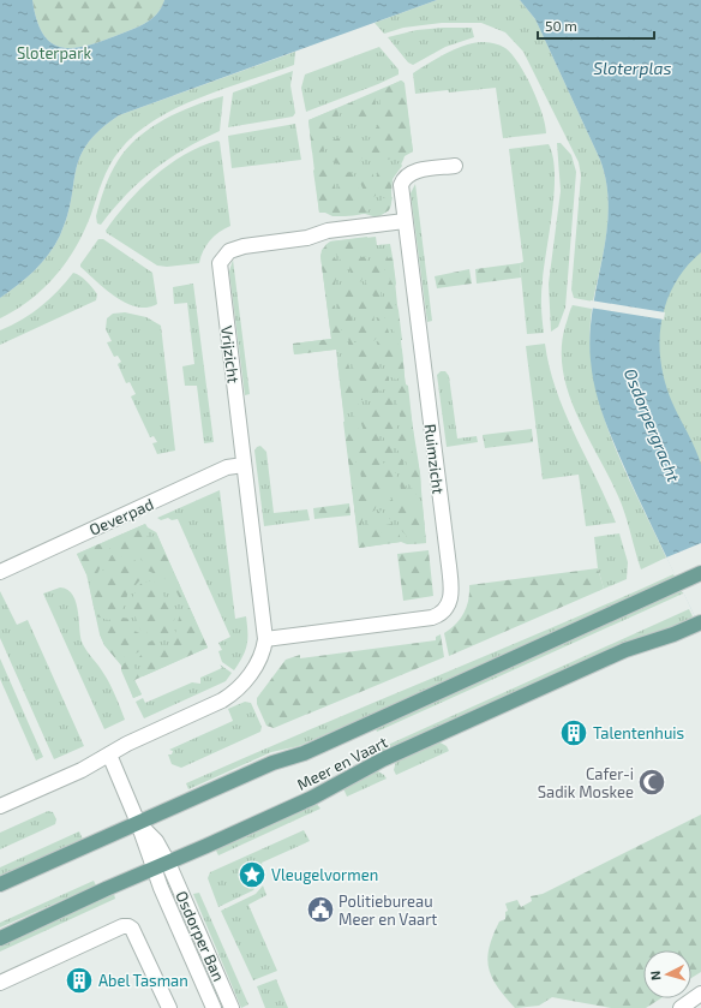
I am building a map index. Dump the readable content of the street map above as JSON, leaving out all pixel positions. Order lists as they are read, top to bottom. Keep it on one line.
{"streets":{"main road":["Meer en Vaart"],"street":["Vrijzicht","Ruimzicht","Oeverpad","Osdorper Ban"]},"crossings":[["Vrijzicht","Ruimzicht"],["Vrijzicht","Oeverpad"],["Meer en Vaart","Osdorper Ban"]],"water":["Sloterplas","Osdorpergracht"],"parks":["Sloterpark"],"places":{"building":["Talentenhuis","Abel Tasman"],"mosque":["Cafer-i Sadik Moskee"],"place":["Vleugelvormen"],"public building":["Politiebureau Meer en Vaart"]},"scale_bar":"50 m","north":"left"}
